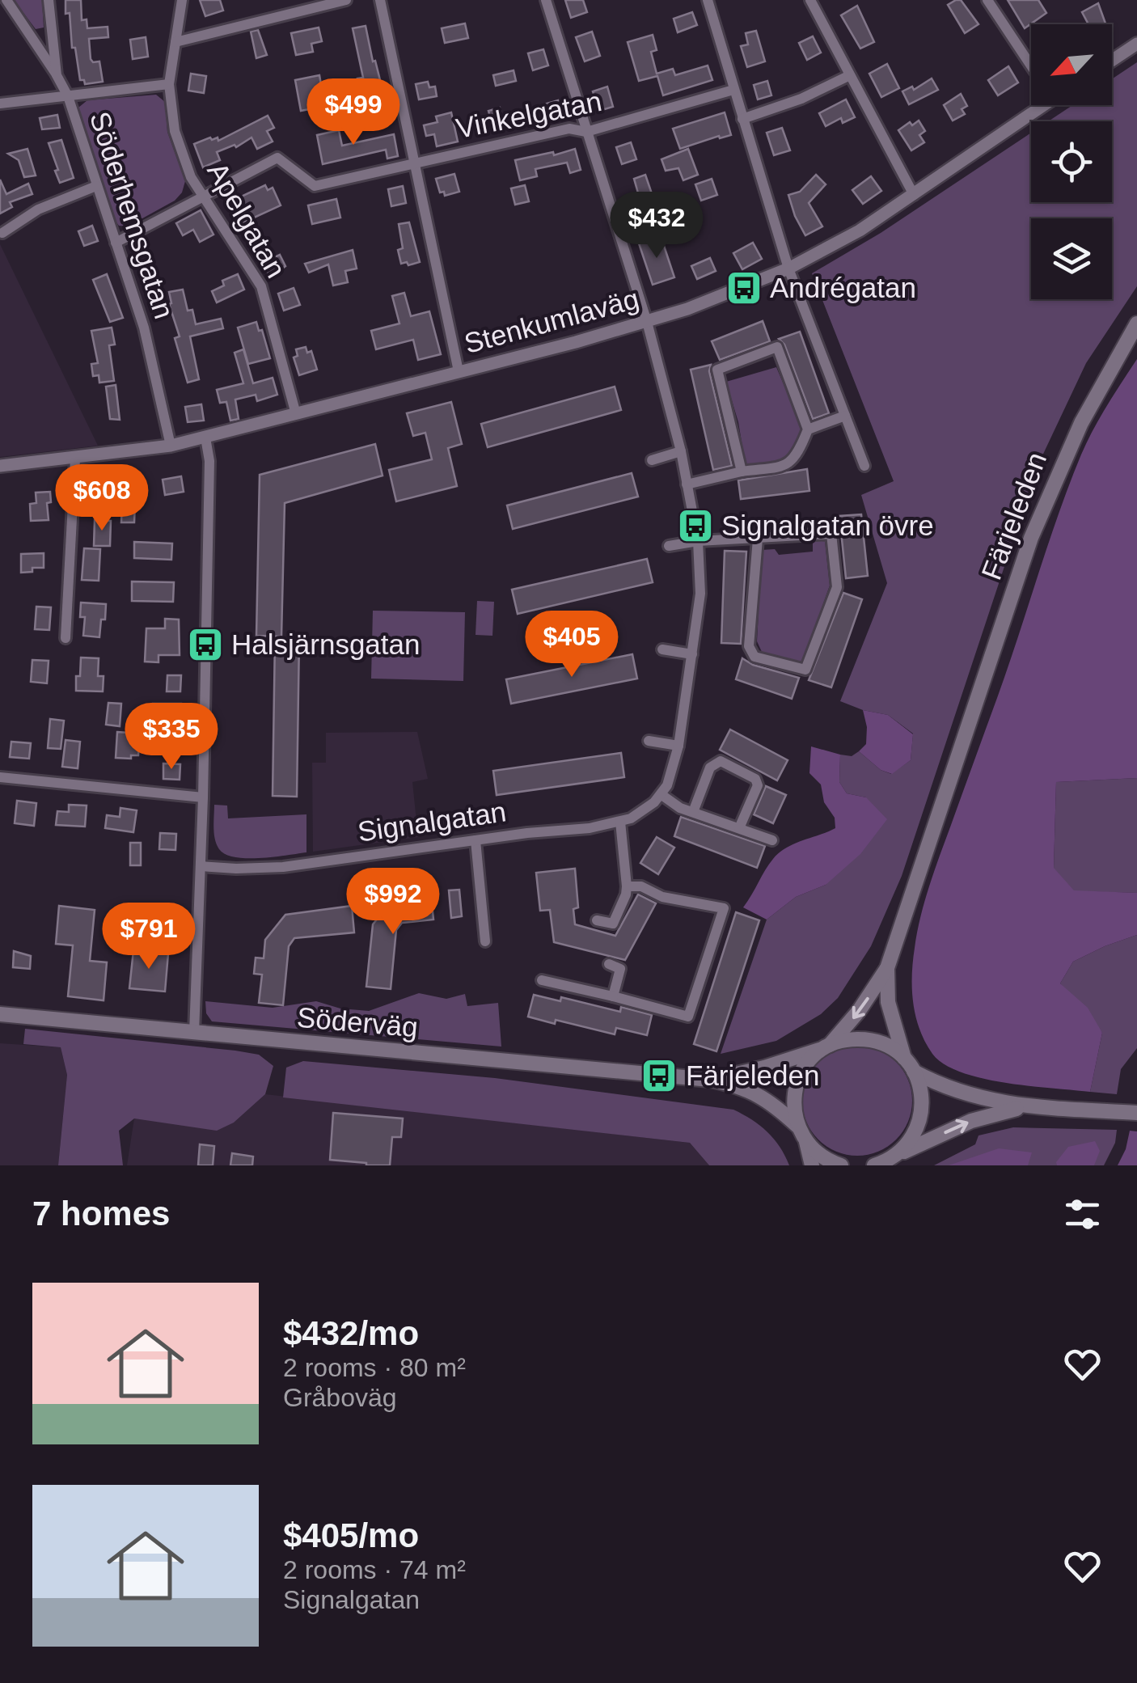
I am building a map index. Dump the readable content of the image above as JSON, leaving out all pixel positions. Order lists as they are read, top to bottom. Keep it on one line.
{"streets":{"main road":["Färjeleden","Söderväg"],"street":["Vinkelgatan","Söderhemsgatan","Apelgatan","Stenkumlaväg","Signalgatan"]},"crossings":[["Vinkelgatan","Apelgatan"],["Söderhemsgatan","Stenkumlaväg"],["Apelgatan","Stenkumlaväg"],["Färjeleden","Söderväg"]],"places":{"bus stop":["Andrégatan","Signalgatan övre","Halsjärnsgatan","Färjeleden"]},"north":"bottom left","page":{"price":["$499","$432","$608","$405","$335","$992","$791"],"heading":"7 homes","list":[{"name":"$432/mo","note":"2 rooms · 80 m² · Gråboväg"},{"name":"$405/mo","note":"2 rooms · 74 m² · Signalgatan"}]}}
